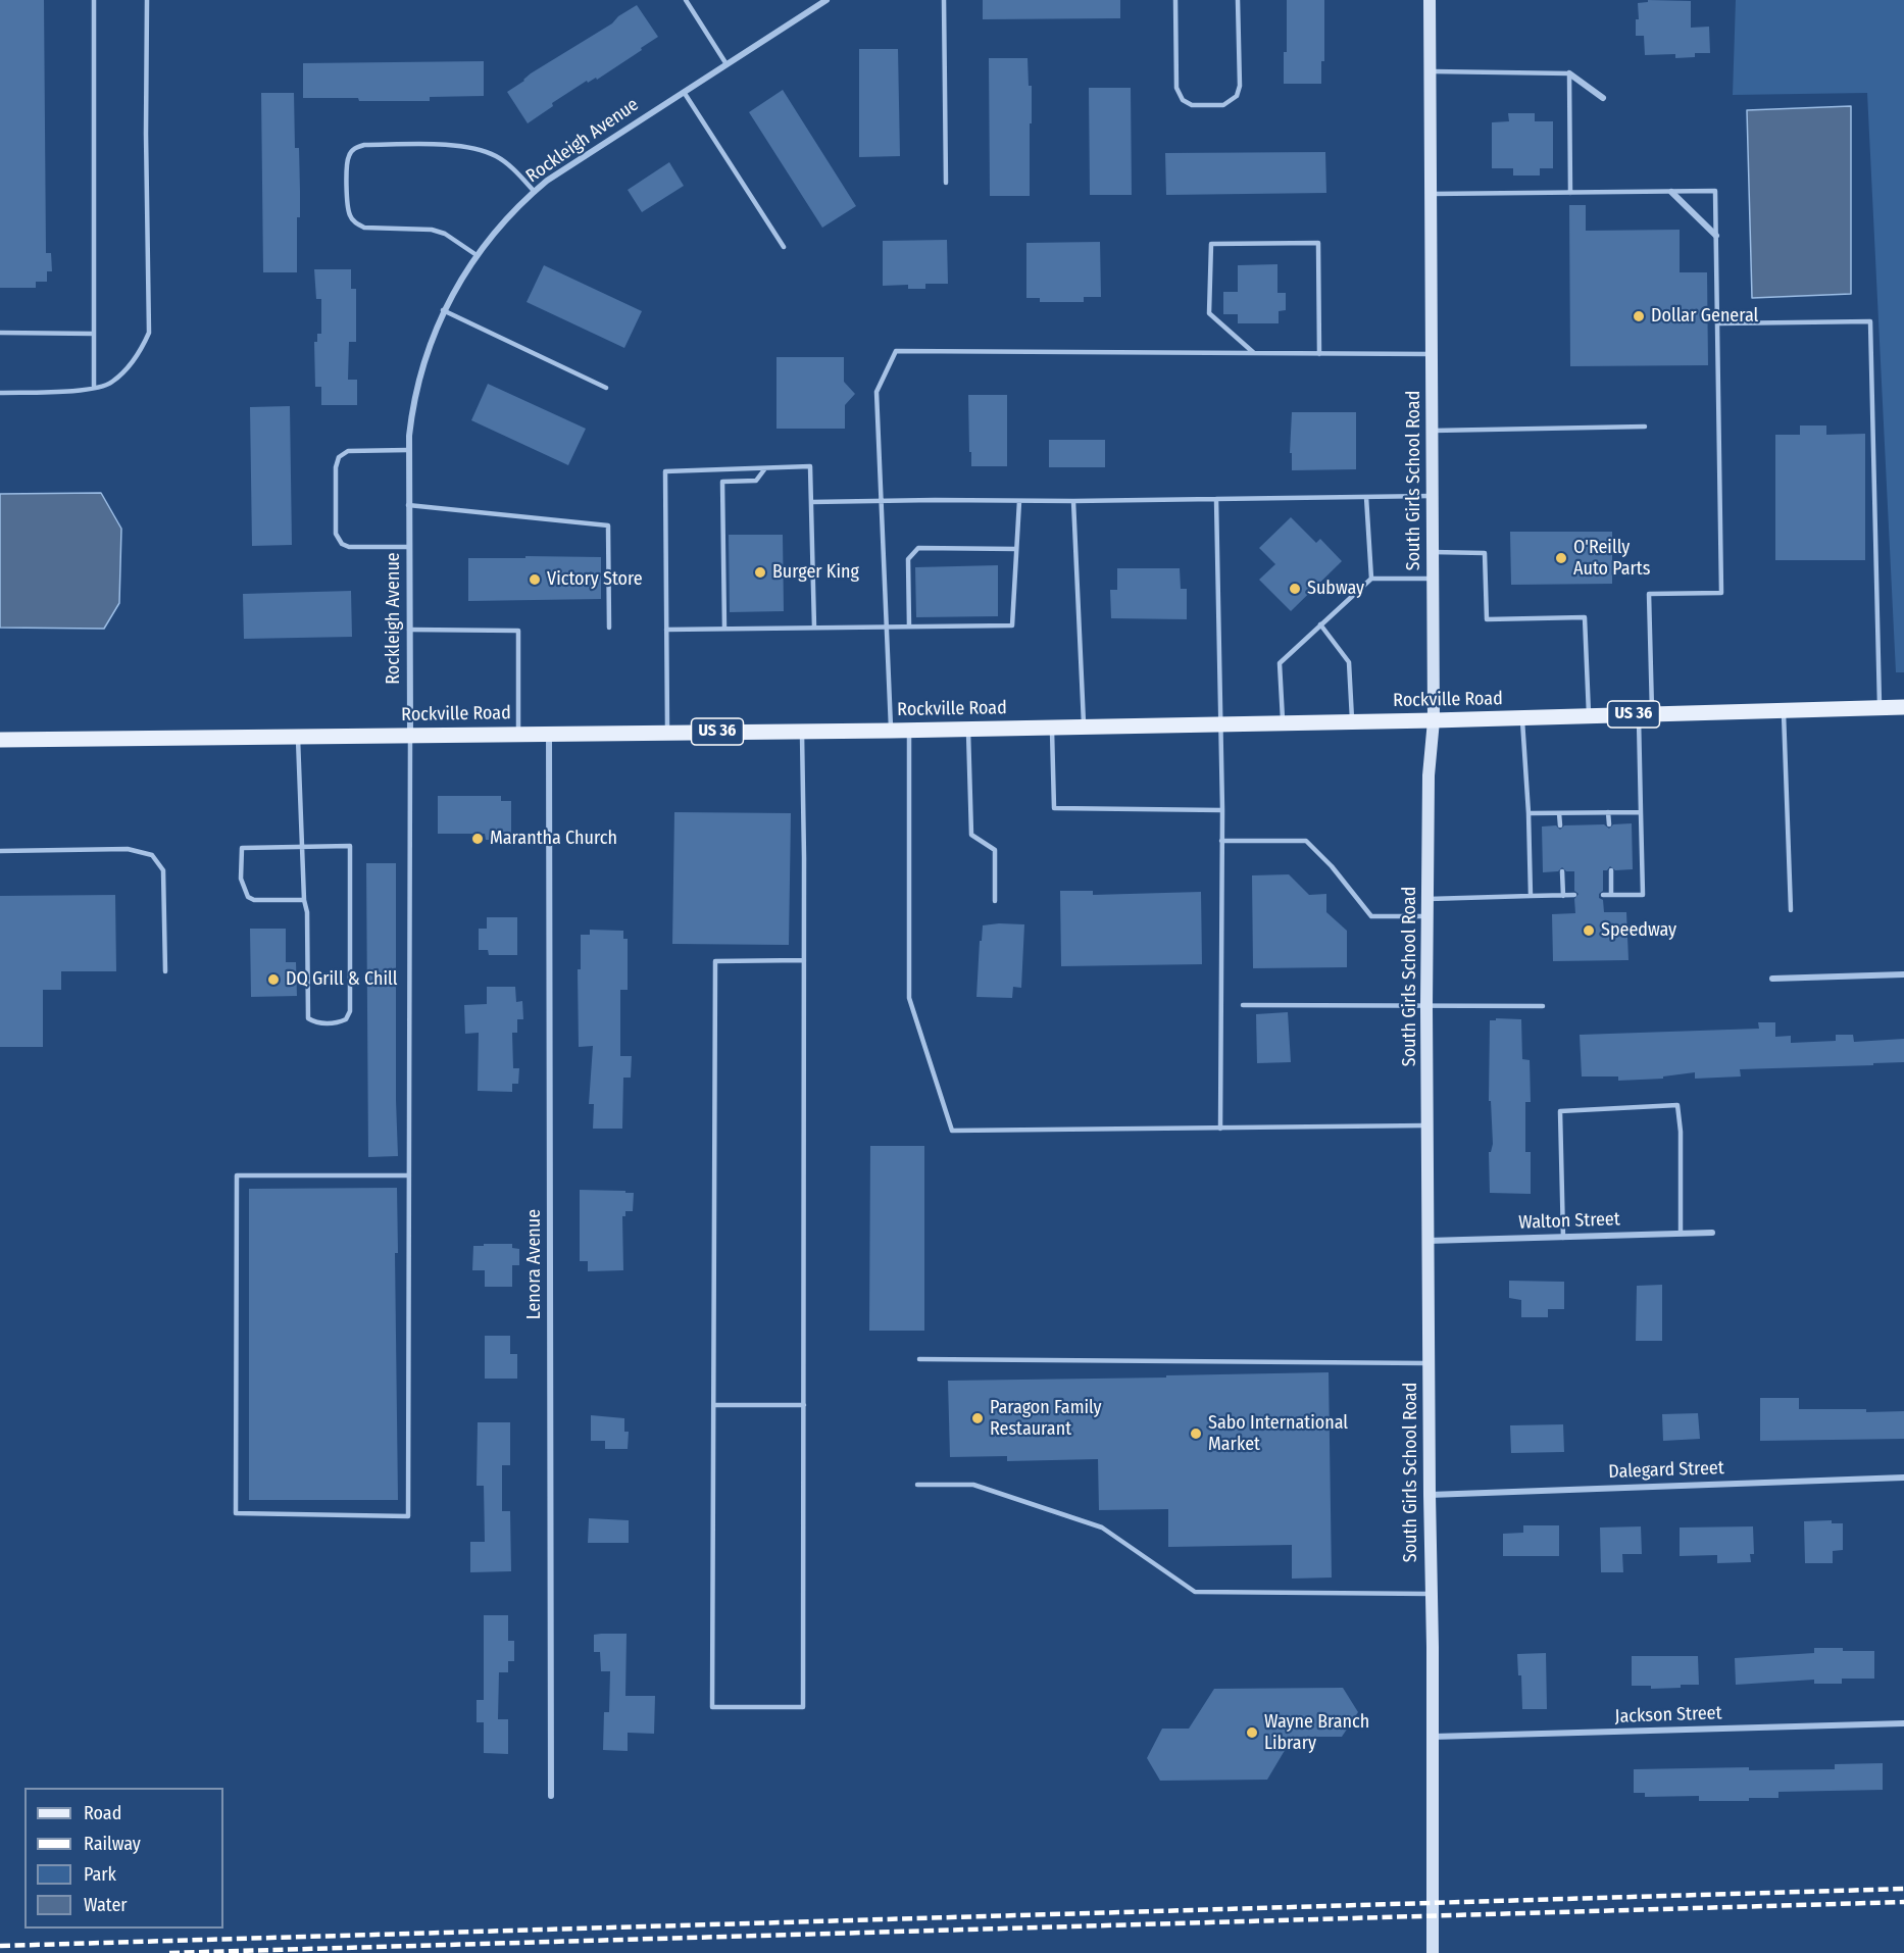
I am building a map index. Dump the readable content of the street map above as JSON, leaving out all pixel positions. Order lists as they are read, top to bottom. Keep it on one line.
{"streets":{"main road":["South Girls School Road","Rockville Road","US 36"],"street":["Rockleigh Avenue","Walton Street","Lenora Avenue","Dalegard Street","Jackson Street"]},"crossings":[["Rockleigh Avenue","Rockville Road"],["South Girls School Road","Rockville Road"],["South Girls School Road","Walton Street"],["South Girls School Road","Dalegard Street"],["South Girls School Road","Jackson Street"],["Rockville Road","Lenora Avenue"]],"places":["Dollar General","O'Reilly Auto Parts","Burger King","Victory Store","Subway","Marantha Church","Speedway","DQ Grill & Chill","Paragon Family Restaurant","Sabo International Market","Wayne Branch Library"],"legend":["Road","Railway","Park","Water"]}
